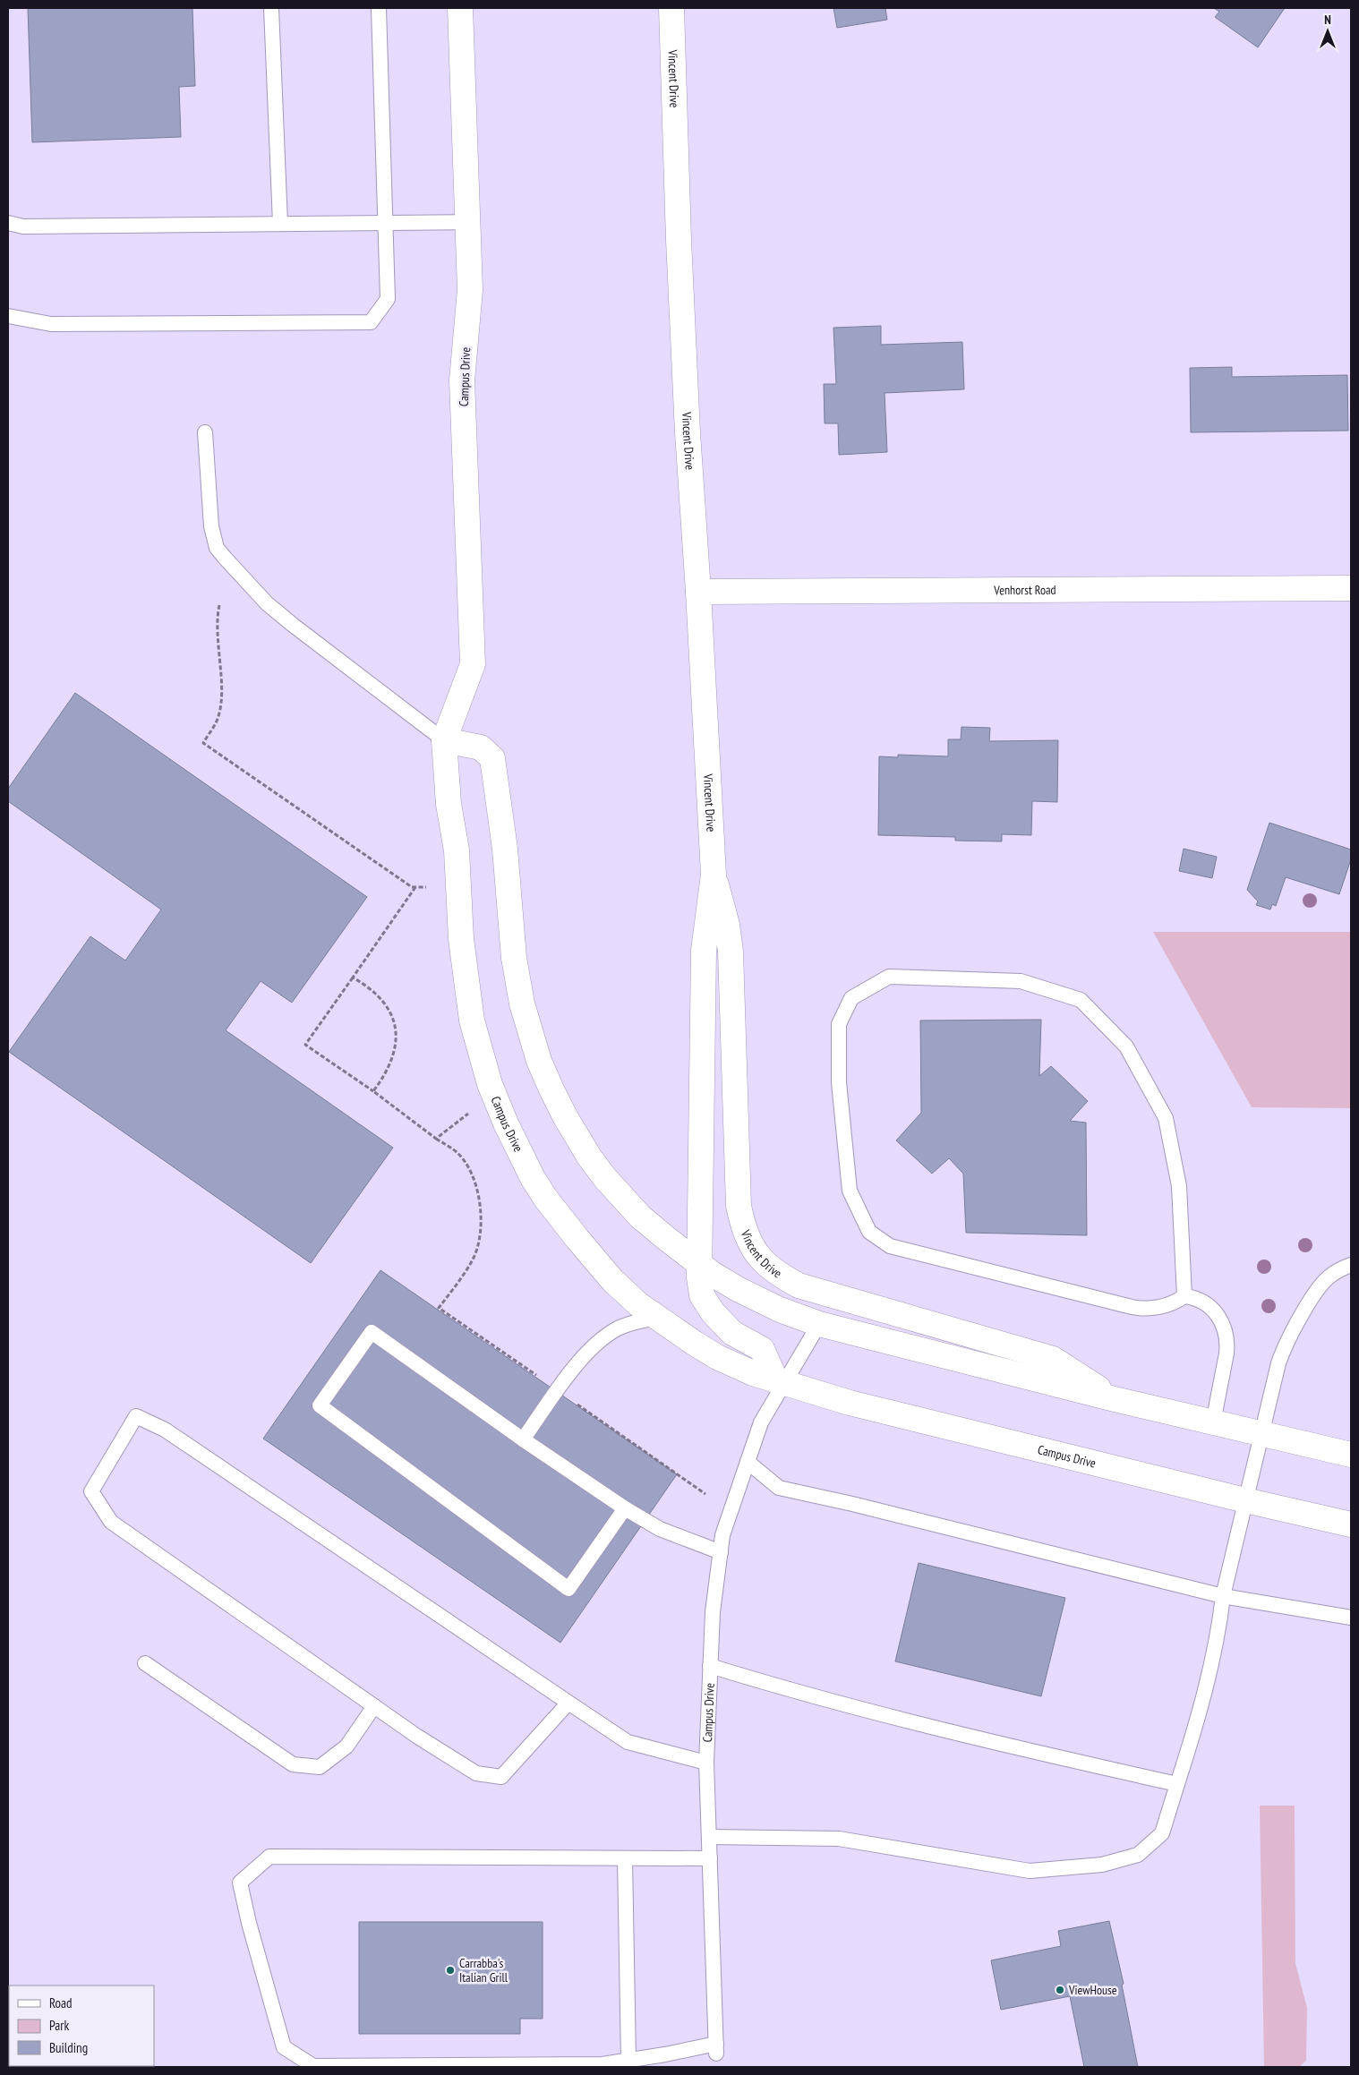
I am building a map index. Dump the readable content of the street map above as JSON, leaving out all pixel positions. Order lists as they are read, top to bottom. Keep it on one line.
{"streets":{"street":["Vincent Drive","Campus Drive","Venhorst Road"]},"crossings":[["Vincent Drive","Campus Drive"],["Vincent Drive","Venhorst Road"]],"places":["Carrabba's Italian Grill","ViewHouse"],"legend":["Road","Park","Building"],"north":"top"}
